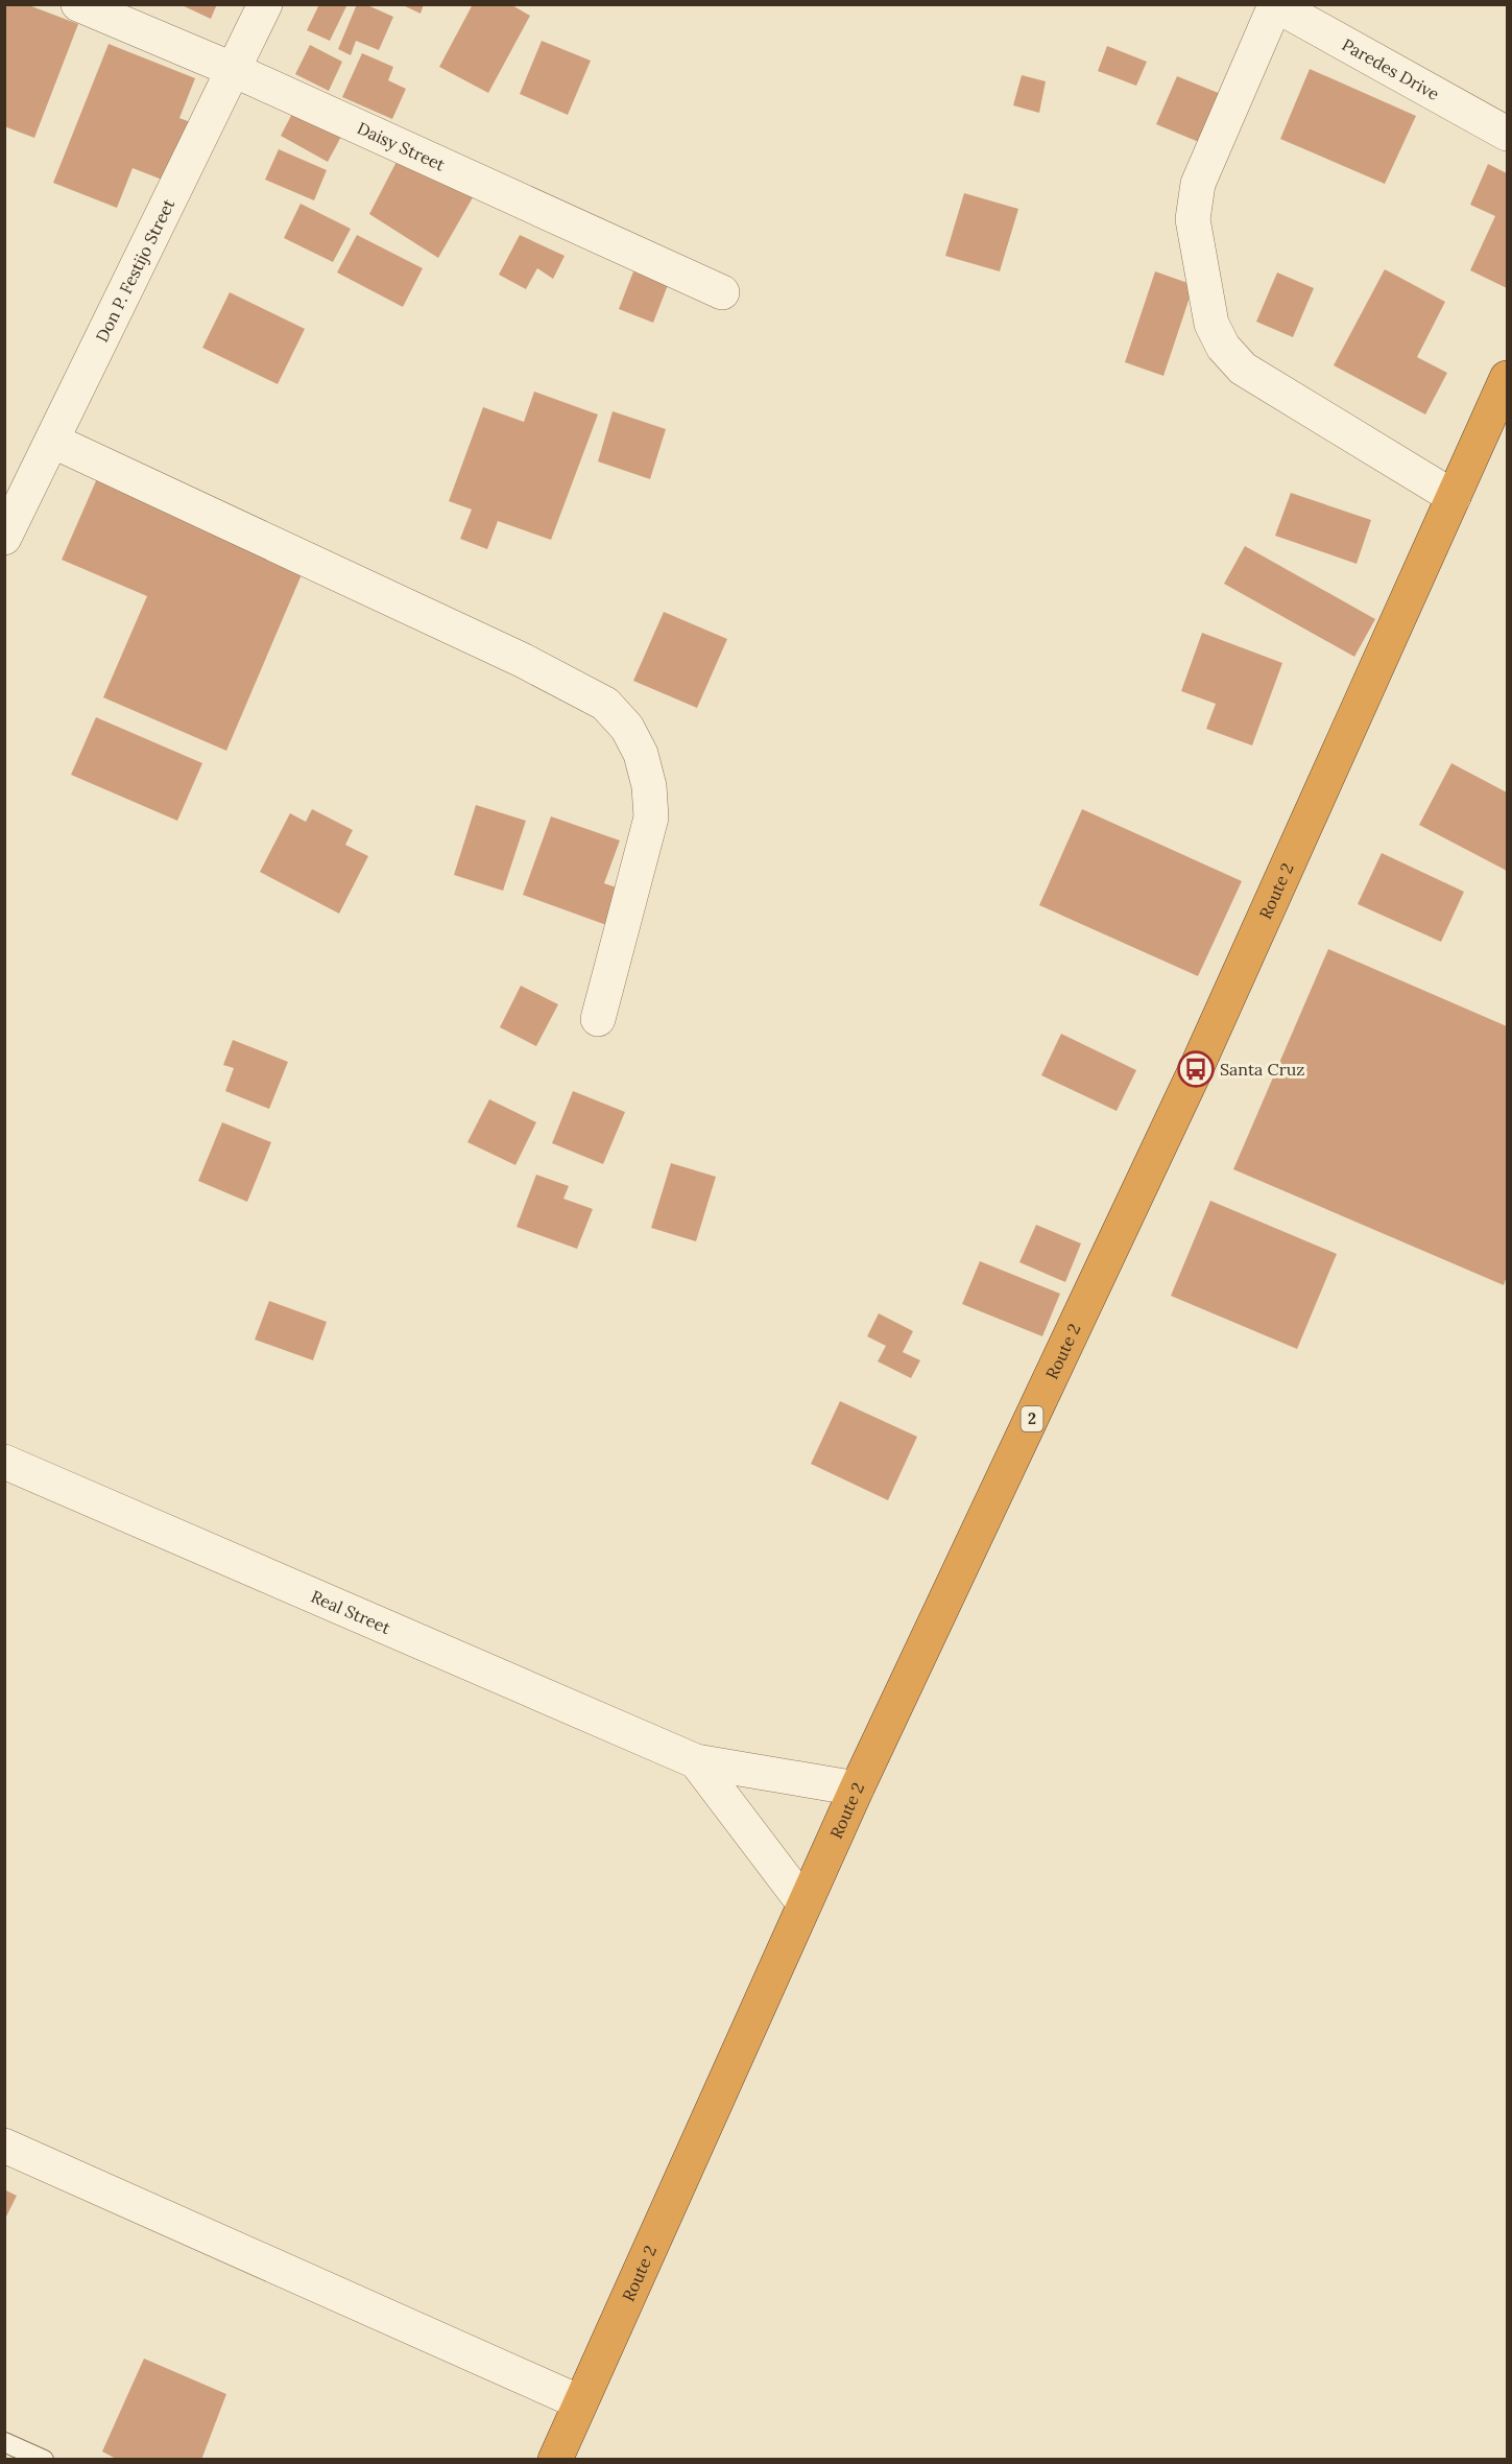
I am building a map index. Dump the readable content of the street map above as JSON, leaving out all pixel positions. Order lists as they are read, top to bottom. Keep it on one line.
{"streets":{"highway":["Route 2","2"],"street":["Paredes Drive","Daisy Street","Don P. Festijo Street","Real Street"]},"crossings":[["Daisy Street","Don P. Festijo Street"],["Route 2","Real Street"]],"places":{"bus stop":["Santa Cruz"]}}
